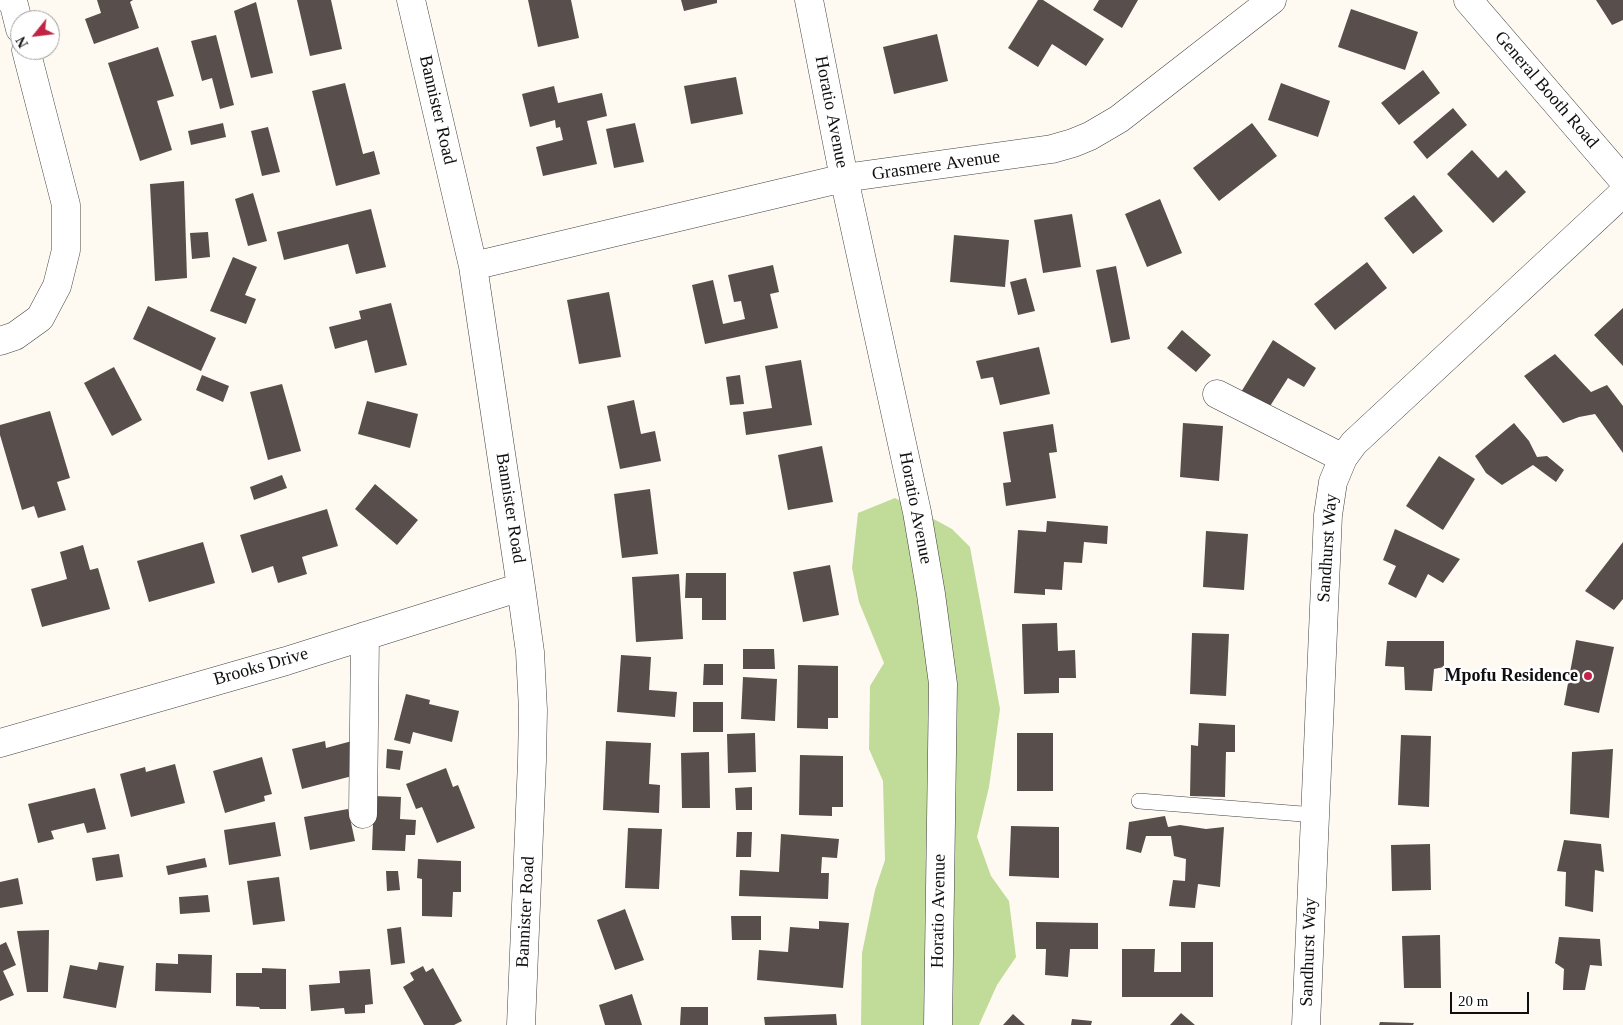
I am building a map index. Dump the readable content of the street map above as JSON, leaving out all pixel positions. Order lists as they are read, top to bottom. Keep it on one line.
{"streets":{"street":["General Booth Road","Bannister Road","Horatio Avenue","Grasmere Avenue","Sandhurst Way","Brooks Drive"]},"crossings":[["Bannister Road","Grasmere Avenue"],["Bannister Road","Brooks Drive"],["Horatio Avenue","Grasmere Avenue"]],"places":["Mpofu Residence"],"scale_bar":"20 m","north":"bottom left"}
